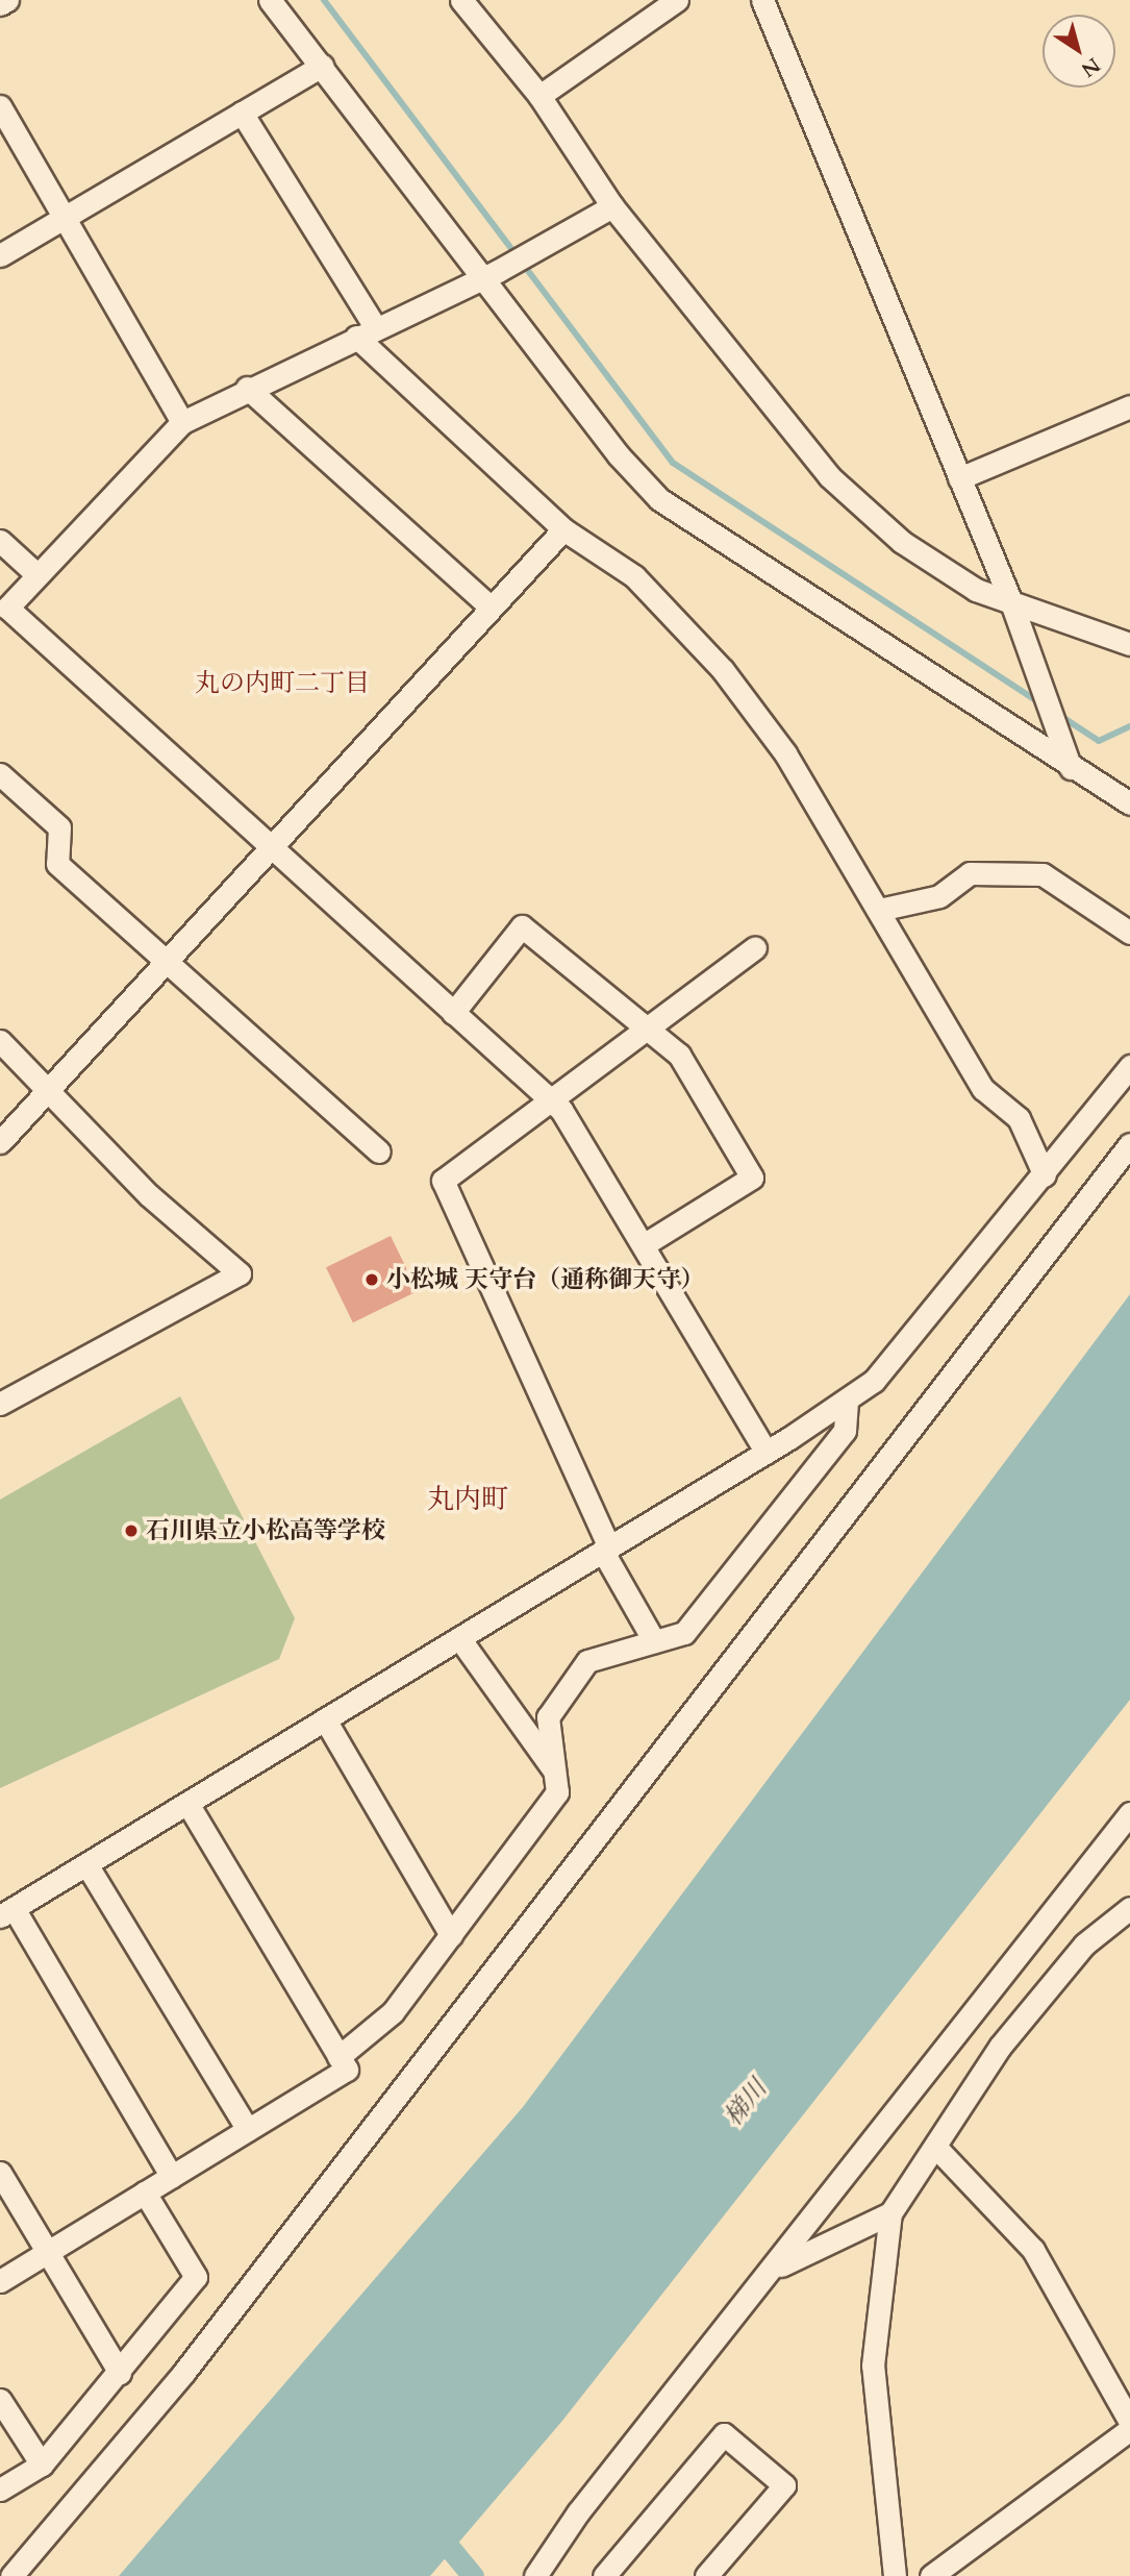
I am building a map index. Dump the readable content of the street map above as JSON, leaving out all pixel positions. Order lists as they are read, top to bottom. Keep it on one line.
{"districts":["丸の内町二丁目","丸内町"],"water":["梯川"],"places":["小松城 天守台（通称御天守）","石川県立小松高等学校"],"north":"bottom right"}
